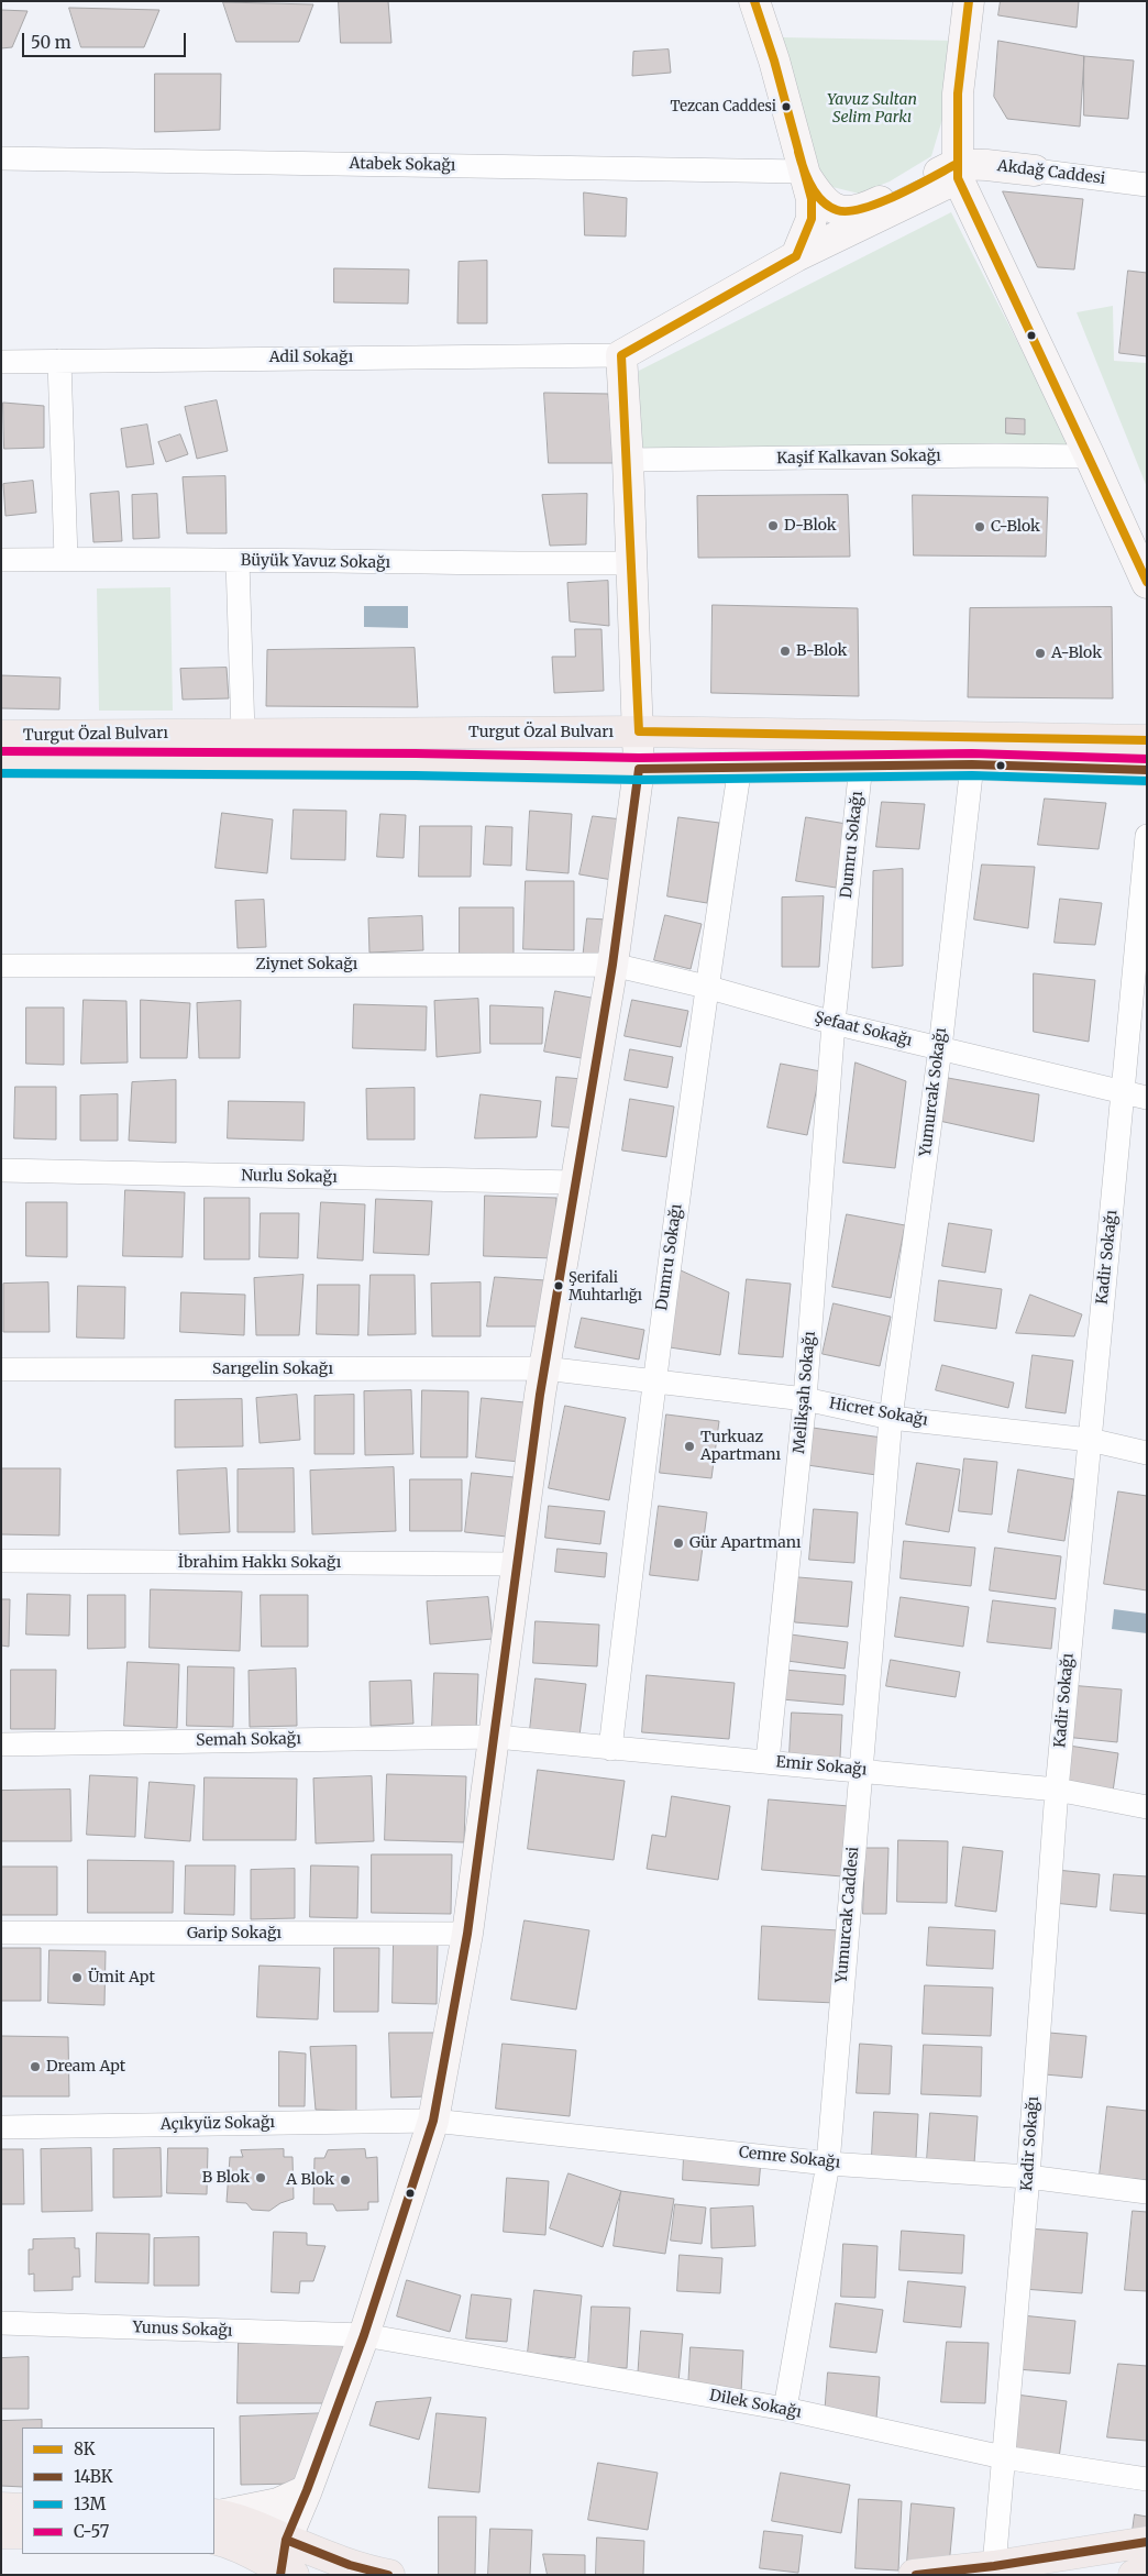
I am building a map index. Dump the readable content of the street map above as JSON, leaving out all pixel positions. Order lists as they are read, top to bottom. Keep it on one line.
{"streets":{"main road":["Turgut Özal Bulvarı"],"street":["Atabek Sokağı","Akdağ Caddesi","Adil Sokağı","Kaşif Kalkavan Sokağı","Büyük Yavuz Sokağı","Dumru Sokağı","Ziynet Sokağı","Şefaat Sokağı","Yumurcak Sokağı","Nurlu Sokağı","Kadir Sokağı","Sarıgelin Sokağı","Melikşah Sokağı","Hicret Sokağı","İbrahim Hakkı Sokağı","Semah Sokağı","Emir Sokağı","Yumurcak Caddesi","Garip Sokağı","Açıkyüz Sokağı","Cemre Sokağı","Yunus Sokağı","Dilek Sokağı"]},"crossings":[["Turgut Özal Bulvarı","Dumru Sokağı"],["Turgut Özal Bulvarı","Yumurcak Sokağı"],["Dumru Sokağı","Şefaat Sokağı"],["Dumru Sokağı","Melikşah Sokağı"],["Dumru Sokağı","Hicret Sokağı"],["Dumru Sokağı","Emir Sokağı"],["Ziynet Sokağı","Şefaat Sokağı"],["Şefaat Sokağı","Yumurcak Sokağı"],["Şefaat Sokağı","Kadir Sokağı"],["Şefaat Sokağı","Melikşah Sokağı"],["Yumurcak Sokağı","Hicret Sokağı"],["Yumurcak Sokağı","Yumurcak Caddesi"],["Kadir Sokağı","Hicret Sokağı"],["Kadir Sokağı","Emir Sokağı"],["Kadir Sokağı","Cemre Sokağı"],["Kadir Sokağı","Dilek Sokağı"],["Sarıgelin Sokağı","Hicret Sokağı"],["Melikşah Sokağı","Hicret Sokağı"],["Melikşah Sokağı","Emir Sokağı"],["Hicret Sokağı","Yumurcak Caddesi"],["Semah Sokağı","Emir Sokağı"],["Emir Sokağı","Yumurcak Caddesi"],["Yumurcak Caddesi","Cemre Sokağı"],["Yumurcak Caddesi","Dilek Sokağı"],["Açıkyüz Sokağı","Cemre Sokağı"],["Yunus Sokağı","Dilek Sokağı"]],"parks":["Yavuz Sultan Selim Parkı"],"places":["Tezcan Caddesi","D-Blok","C-Blok","B-Blok","A-Blok","Şerifali Muhtarlığı","Turkuaz Apartmanı","Gür Apartmanı","Ümit Apt","Dream Apt","B Blok","A Blok"],"lines":["transit line 8K","transit line C-57","transit line 14BK","transit line 13M"],"legend":["8K","14BK","13M","C-57"],"scale_bar":"50 m"}
